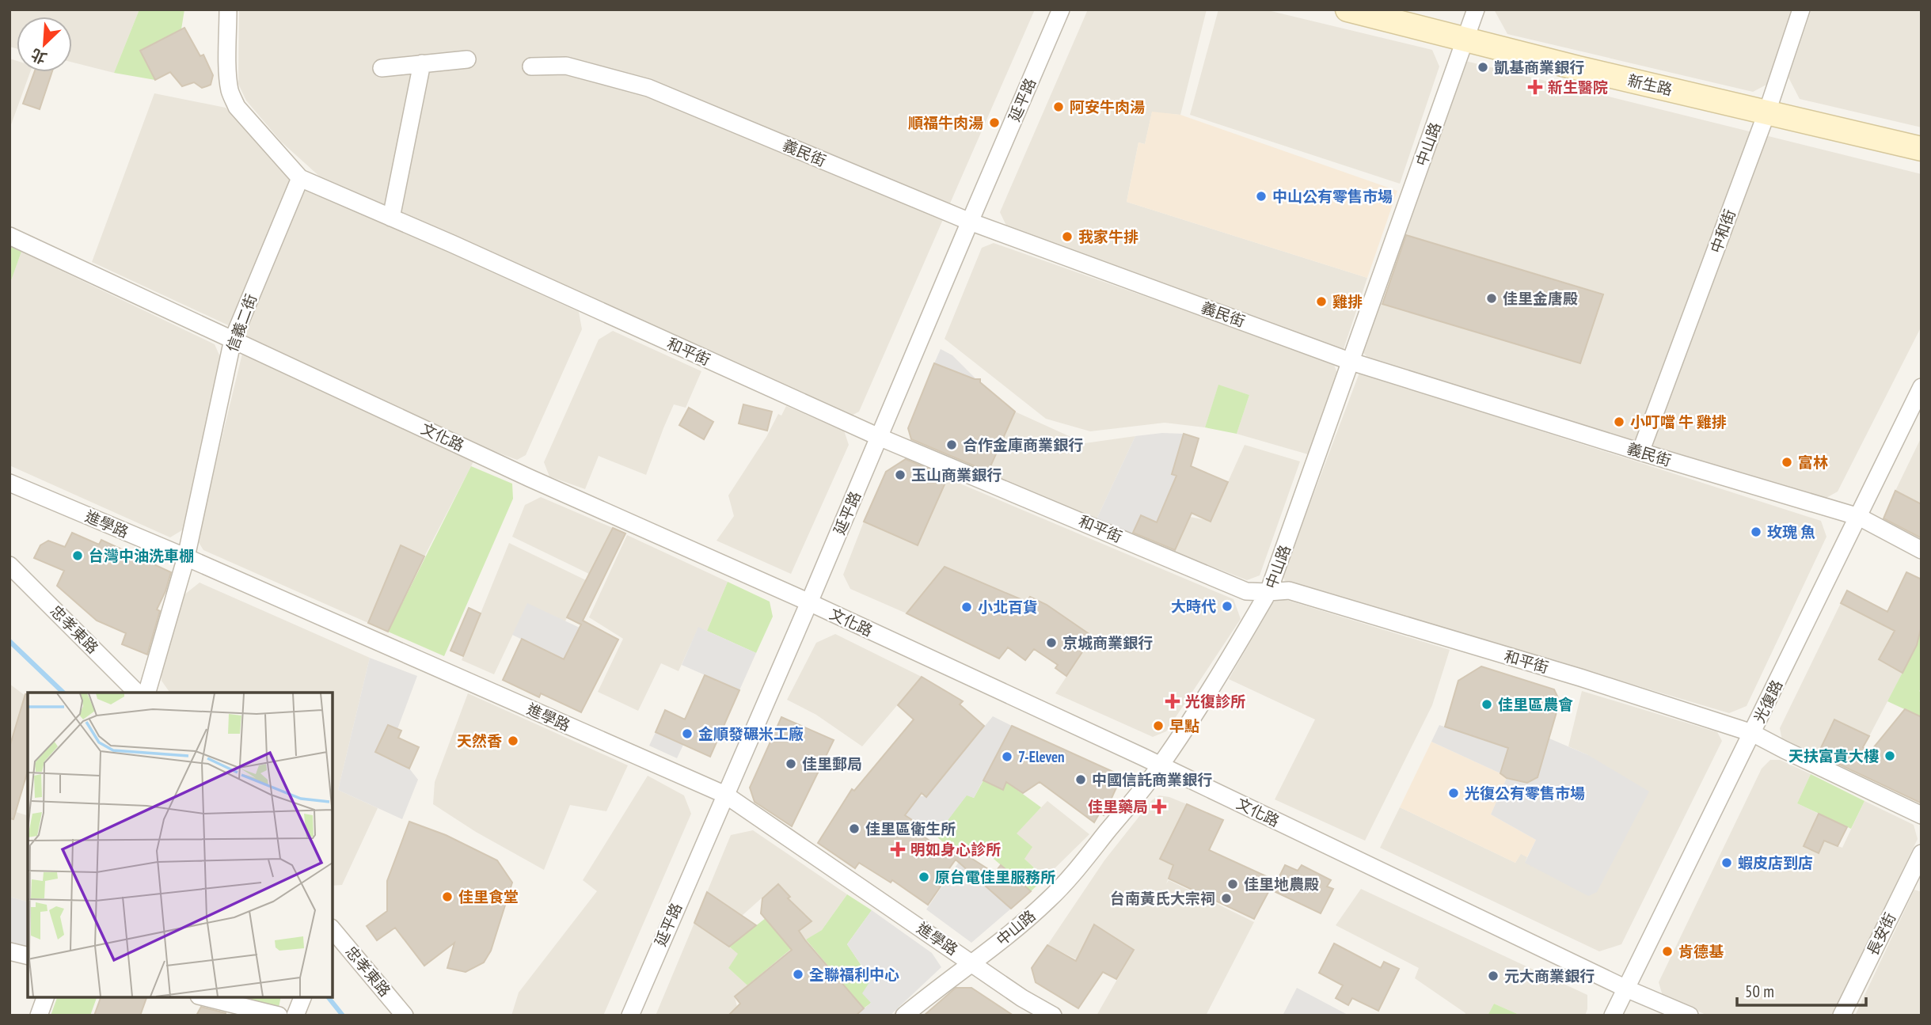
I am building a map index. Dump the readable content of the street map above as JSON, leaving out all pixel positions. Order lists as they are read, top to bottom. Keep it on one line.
{"streets":{"main road":["新生路"],"street":["延平路","中山路","義民街","中和街","信義二街","和平街","文化路","進學路","忠孝東路","光復路","長安街"]},"crossings":[["新生路","中山路"],["新生路","中和街"],["延平路","義民街"],["延平路","和平街"],["延平路","文化路"],["延平路","進學路"],["中山路","義民街"],["中山路","和平街"],["中山路","文化路"],["中山路","進學路"],["義民街","中和街"],["義民街","光復路"],["信義二街","和平街"],["信義二街","文化路"],["信義二街","進學路"],["和平街","光復路"],["文化路","光復路"]],"places":{"other":["凱基商業銀行","阿安牛肉湯","順福牛肉湯","中山公有零售市場","我家牛排","佳里金唐殿","雞排","小叮噹 牛 雞排","合作金庫商業銀行","富林","玉山商業銀行","玫瑰 魚","台灣中油洗車棚","大時代","小北百貨","京城商業銀行","佳里區農會","早點","金順發碾米工廠","天然香","天扶富貴大樓","7-Eleven","佳里郵局","中國信託商業銀行","光復公有零售市場","佳里區衛生所","蝦皮店到店","原台電佳里服務所","佳里地農殿","佳里食堂","台南黃氏大宗祠","肯德基","全聯福利中心","元大商業銀行"],"health":["新生醫院","光復診所","佳里藥局","明如身心診所"]},"scale_bar":"50 m","north":"bottom left"}
